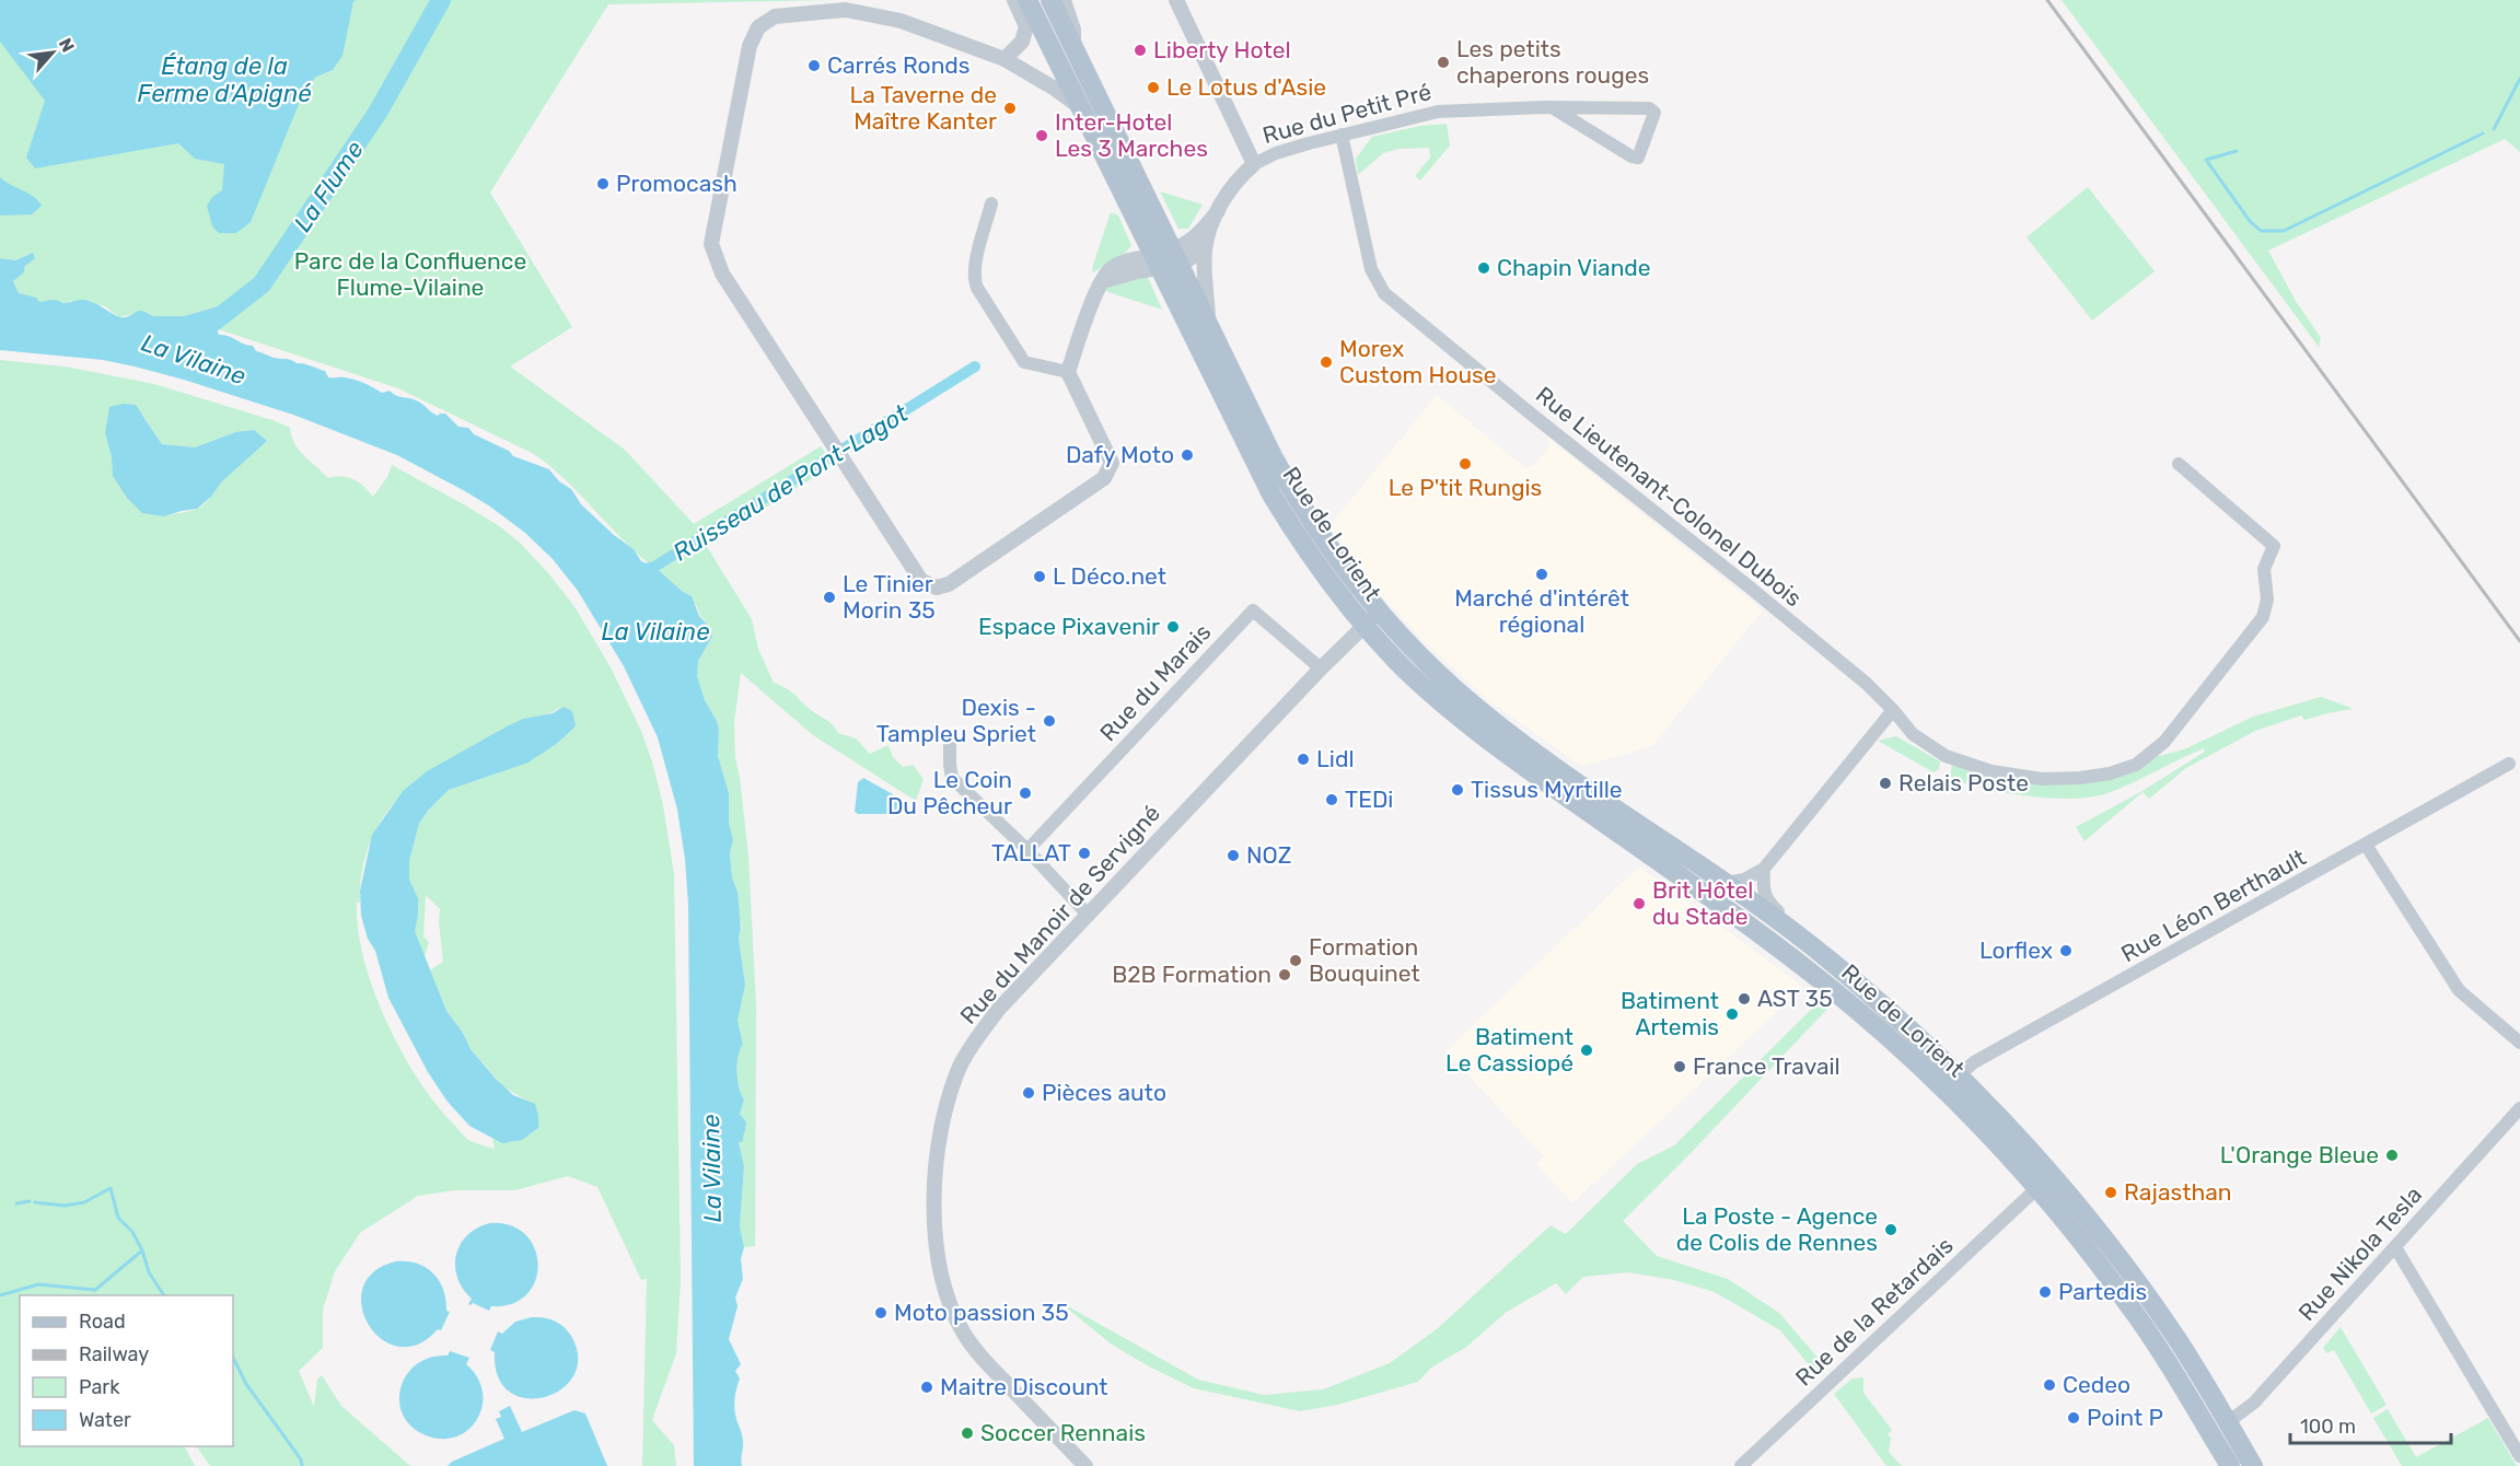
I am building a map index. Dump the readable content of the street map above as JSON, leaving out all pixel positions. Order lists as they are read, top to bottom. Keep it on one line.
{"streets":{"main road":["Rue de Lorient"],"street":["Rue du Petit Pré","Rue Lieutenant-Colonel Dubois","Rue du Marais","Rue Léon Berthault","Rue du Manoir de Servigné","Rue Nikola Tesla","Rue de la Retardais"]},"crossings":[["Rue du Petit Pré","Rue Lieutenant-Colonel Dubois"],["Rue du Petit Pré","Rue de Lorient"],["Rue de Lorient","Rue Léon Berthault"],["Rue de Lorient","Rue du Manoir de Servigné"],["Rue de Lorient","Rue Nikola Tesla"],["Rue de Lorient","Rue de la Retardais"],["Rue du Marais","Rue du Manoir de Servigné"]],"water":["Étang de la Ferme d'Apigné","La Flume","La Vilaine","Ruisseau de Pont-Lagot"],"parks":["Parc de la Confluence Flume-Vilaine"],"places":["Liberty Hotel","Les petits chaperons rouges","Carrés Ronds","Le Lotus d'Asie","La Taverne de Maître Kanter","Inter-Hotel Les 3 Marches","Promocash","Chapin Viande","Morex Custom House","Dafy Moto","Le P'tit Rungis","Marché d'intérêt régional","L Déco.net","Le Tinier Morin 35","Espace Pixavenir","Dexis - Tampleu Spriet","Lidl","Relais Poste","Tissus Myrtille","Le Coin Du Pêcheur","TEDi","TALLAT","NOZ","Brit Hôtel du Stade","Lorflex","Formation Bouquinet","B2B Formation","AST 35","Batiment Artemis","Batiment Le Cassiopé","France Travail","Pièces auto","L'Orange Bleue","Rajasthan","La Poste - Agence de Colis de Rennes","Partedis","Moto passion 35","Cedeo","Maitre Discount","Point P","Soccer Rennais"],"legend":["Road","Railway","Park","Water"],"scale_bar":"100 m","north":"top right"}
